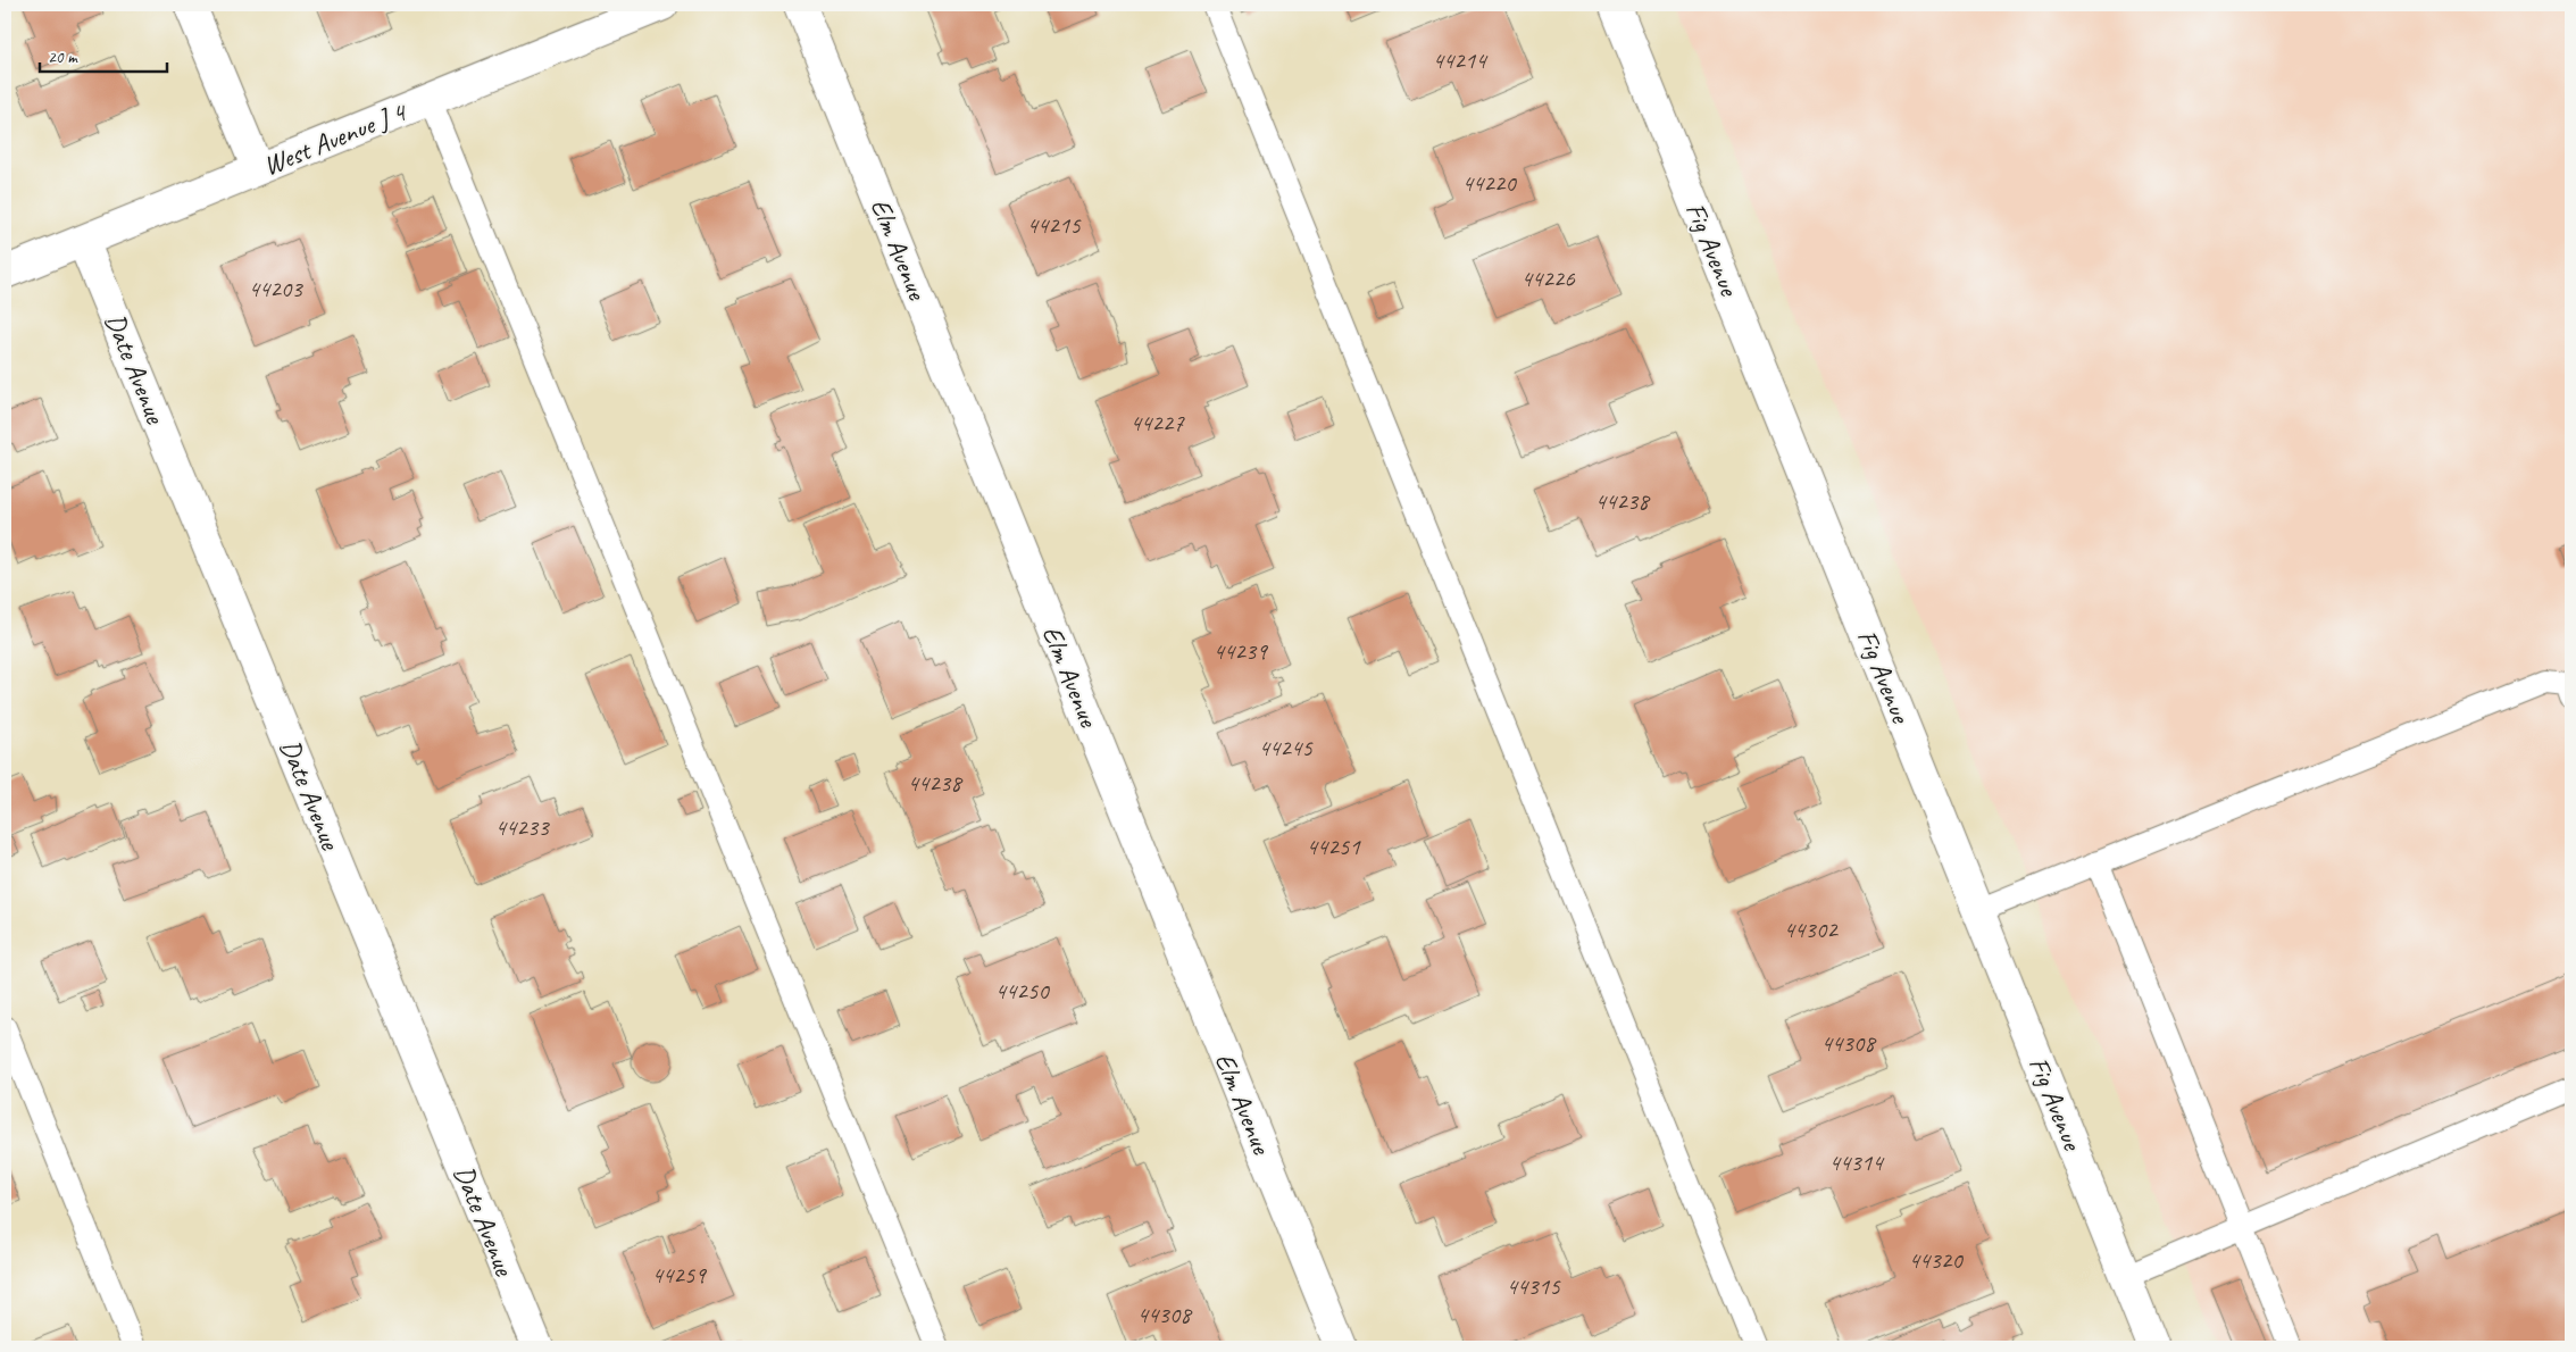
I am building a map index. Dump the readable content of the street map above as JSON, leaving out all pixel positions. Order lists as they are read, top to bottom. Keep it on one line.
{"streets":{"street":["West Avenue J 4","Elm Avenue","Fig Avenue","Date Avenue"]},"crossings":[["West Avenue J 4","Date Avenue"]],"house_numbers":["44214","44220","44215","44226","44203","44227","44238","44239","44245","44238","44233","44251","44302","44250","44308","44314","44320","44259","44315","44308"],"scale_bar":"20 m"}
